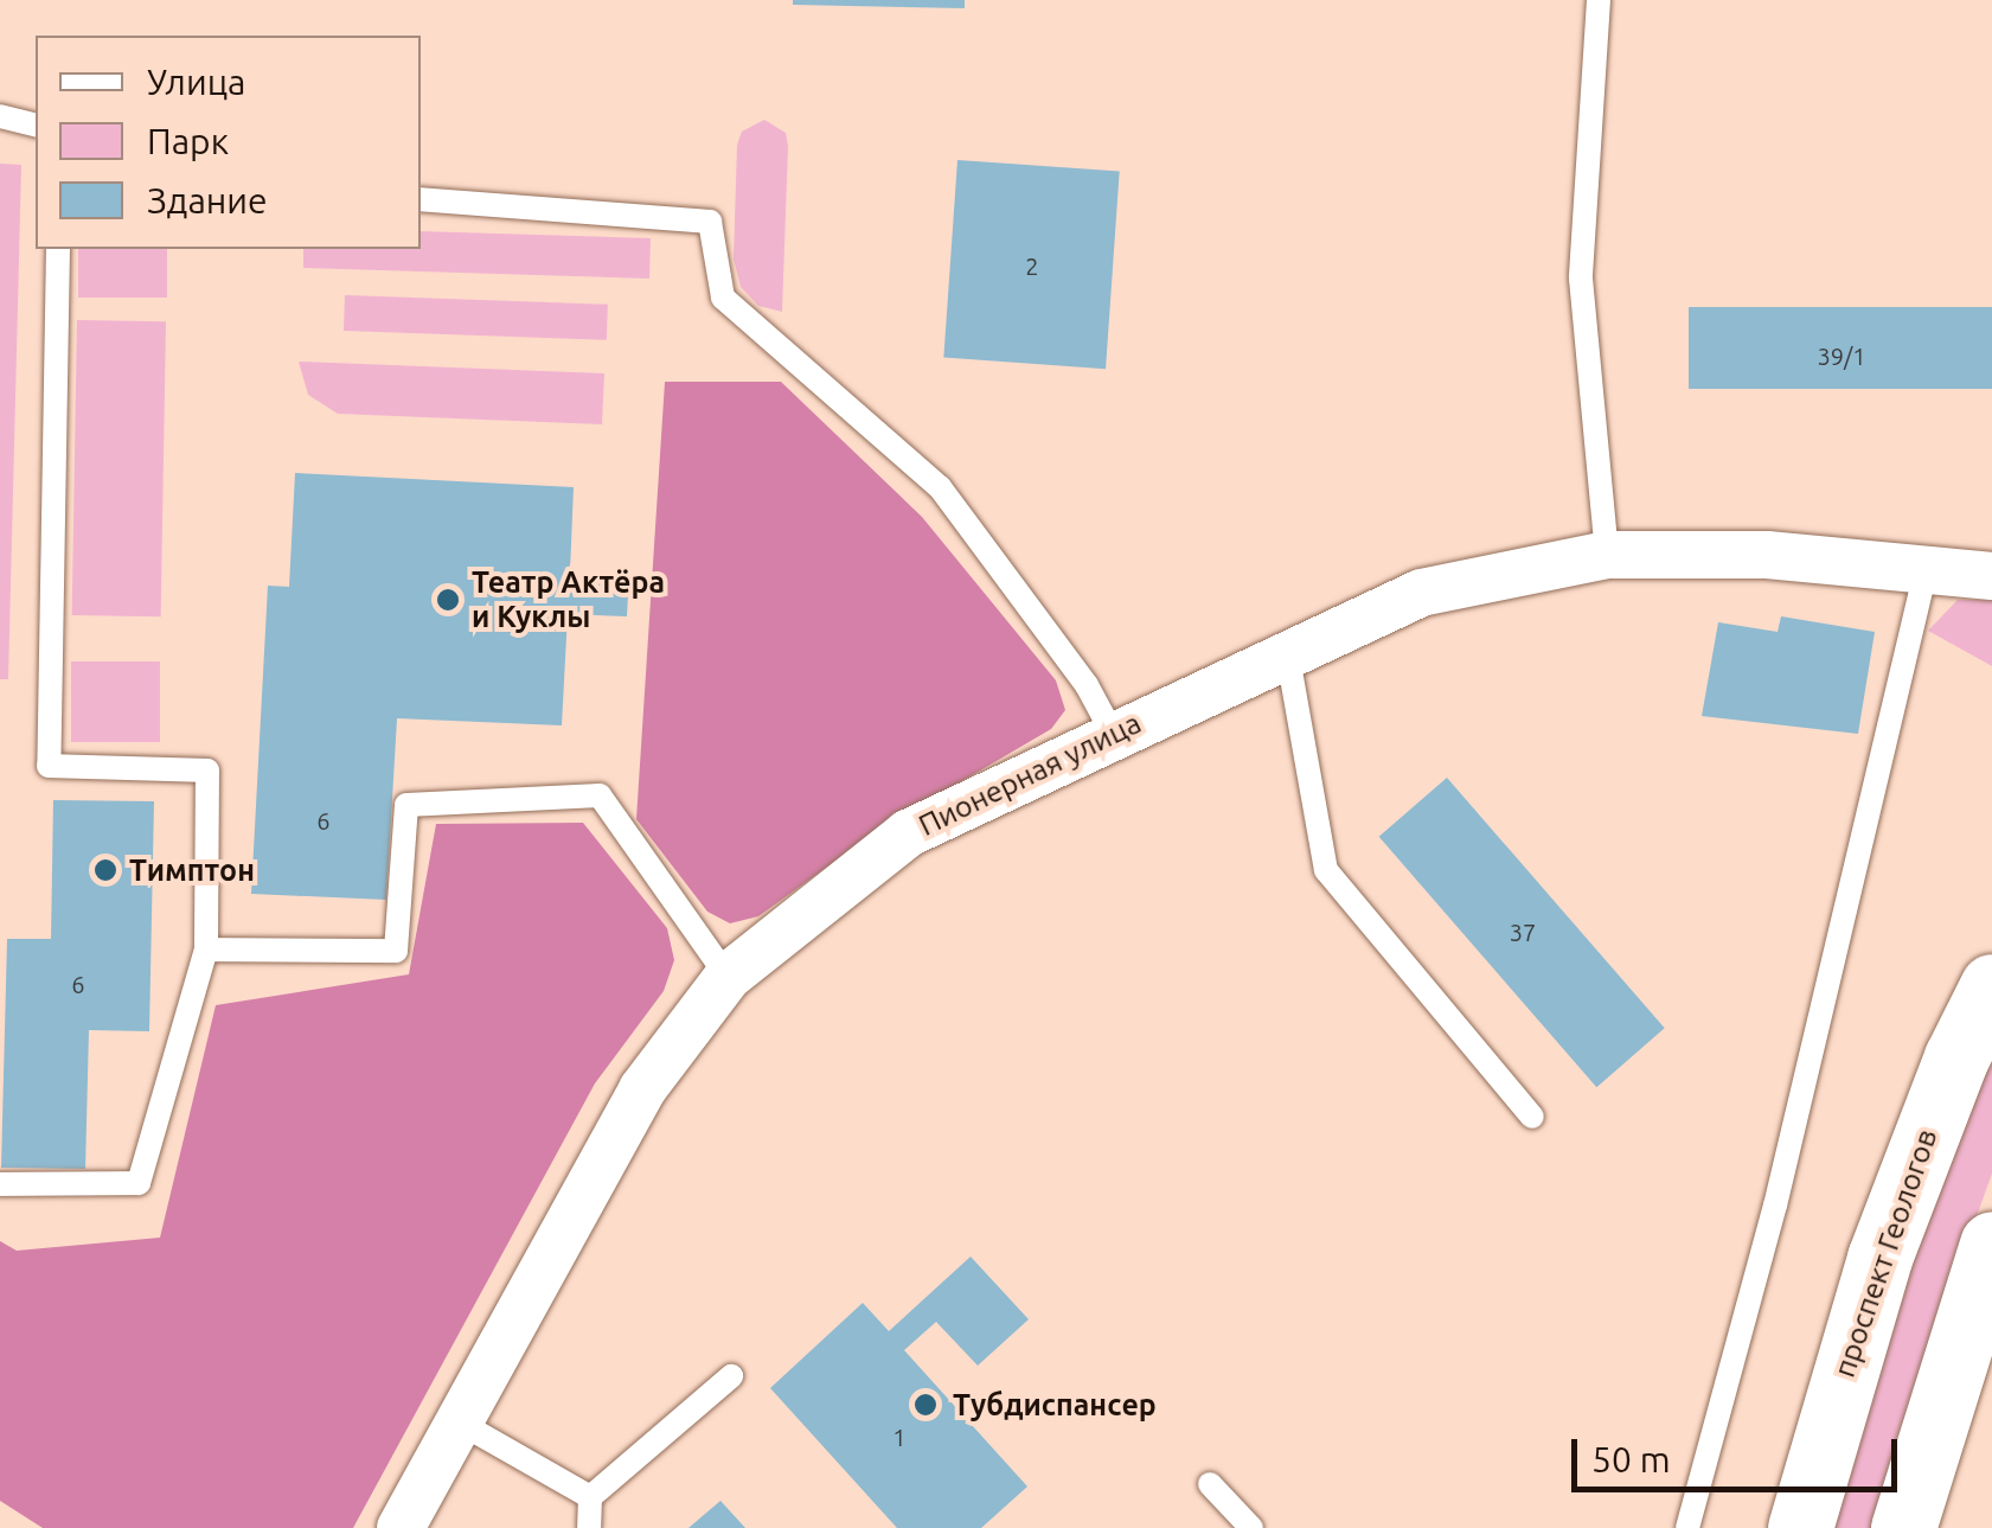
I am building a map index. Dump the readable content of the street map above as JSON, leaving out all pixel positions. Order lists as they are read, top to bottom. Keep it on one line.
{"streets":{"main road":["проспект Геологов"],"street":["Пионерная улица"]},"places":["Театр Актёра и Куклы","Тимптон","Тубдиспансер"],"house_numbers":["2","39/1","6","37","6","1"],"legend":["Улица","Парк","Здание"],"scale_bar":"50 m"}
